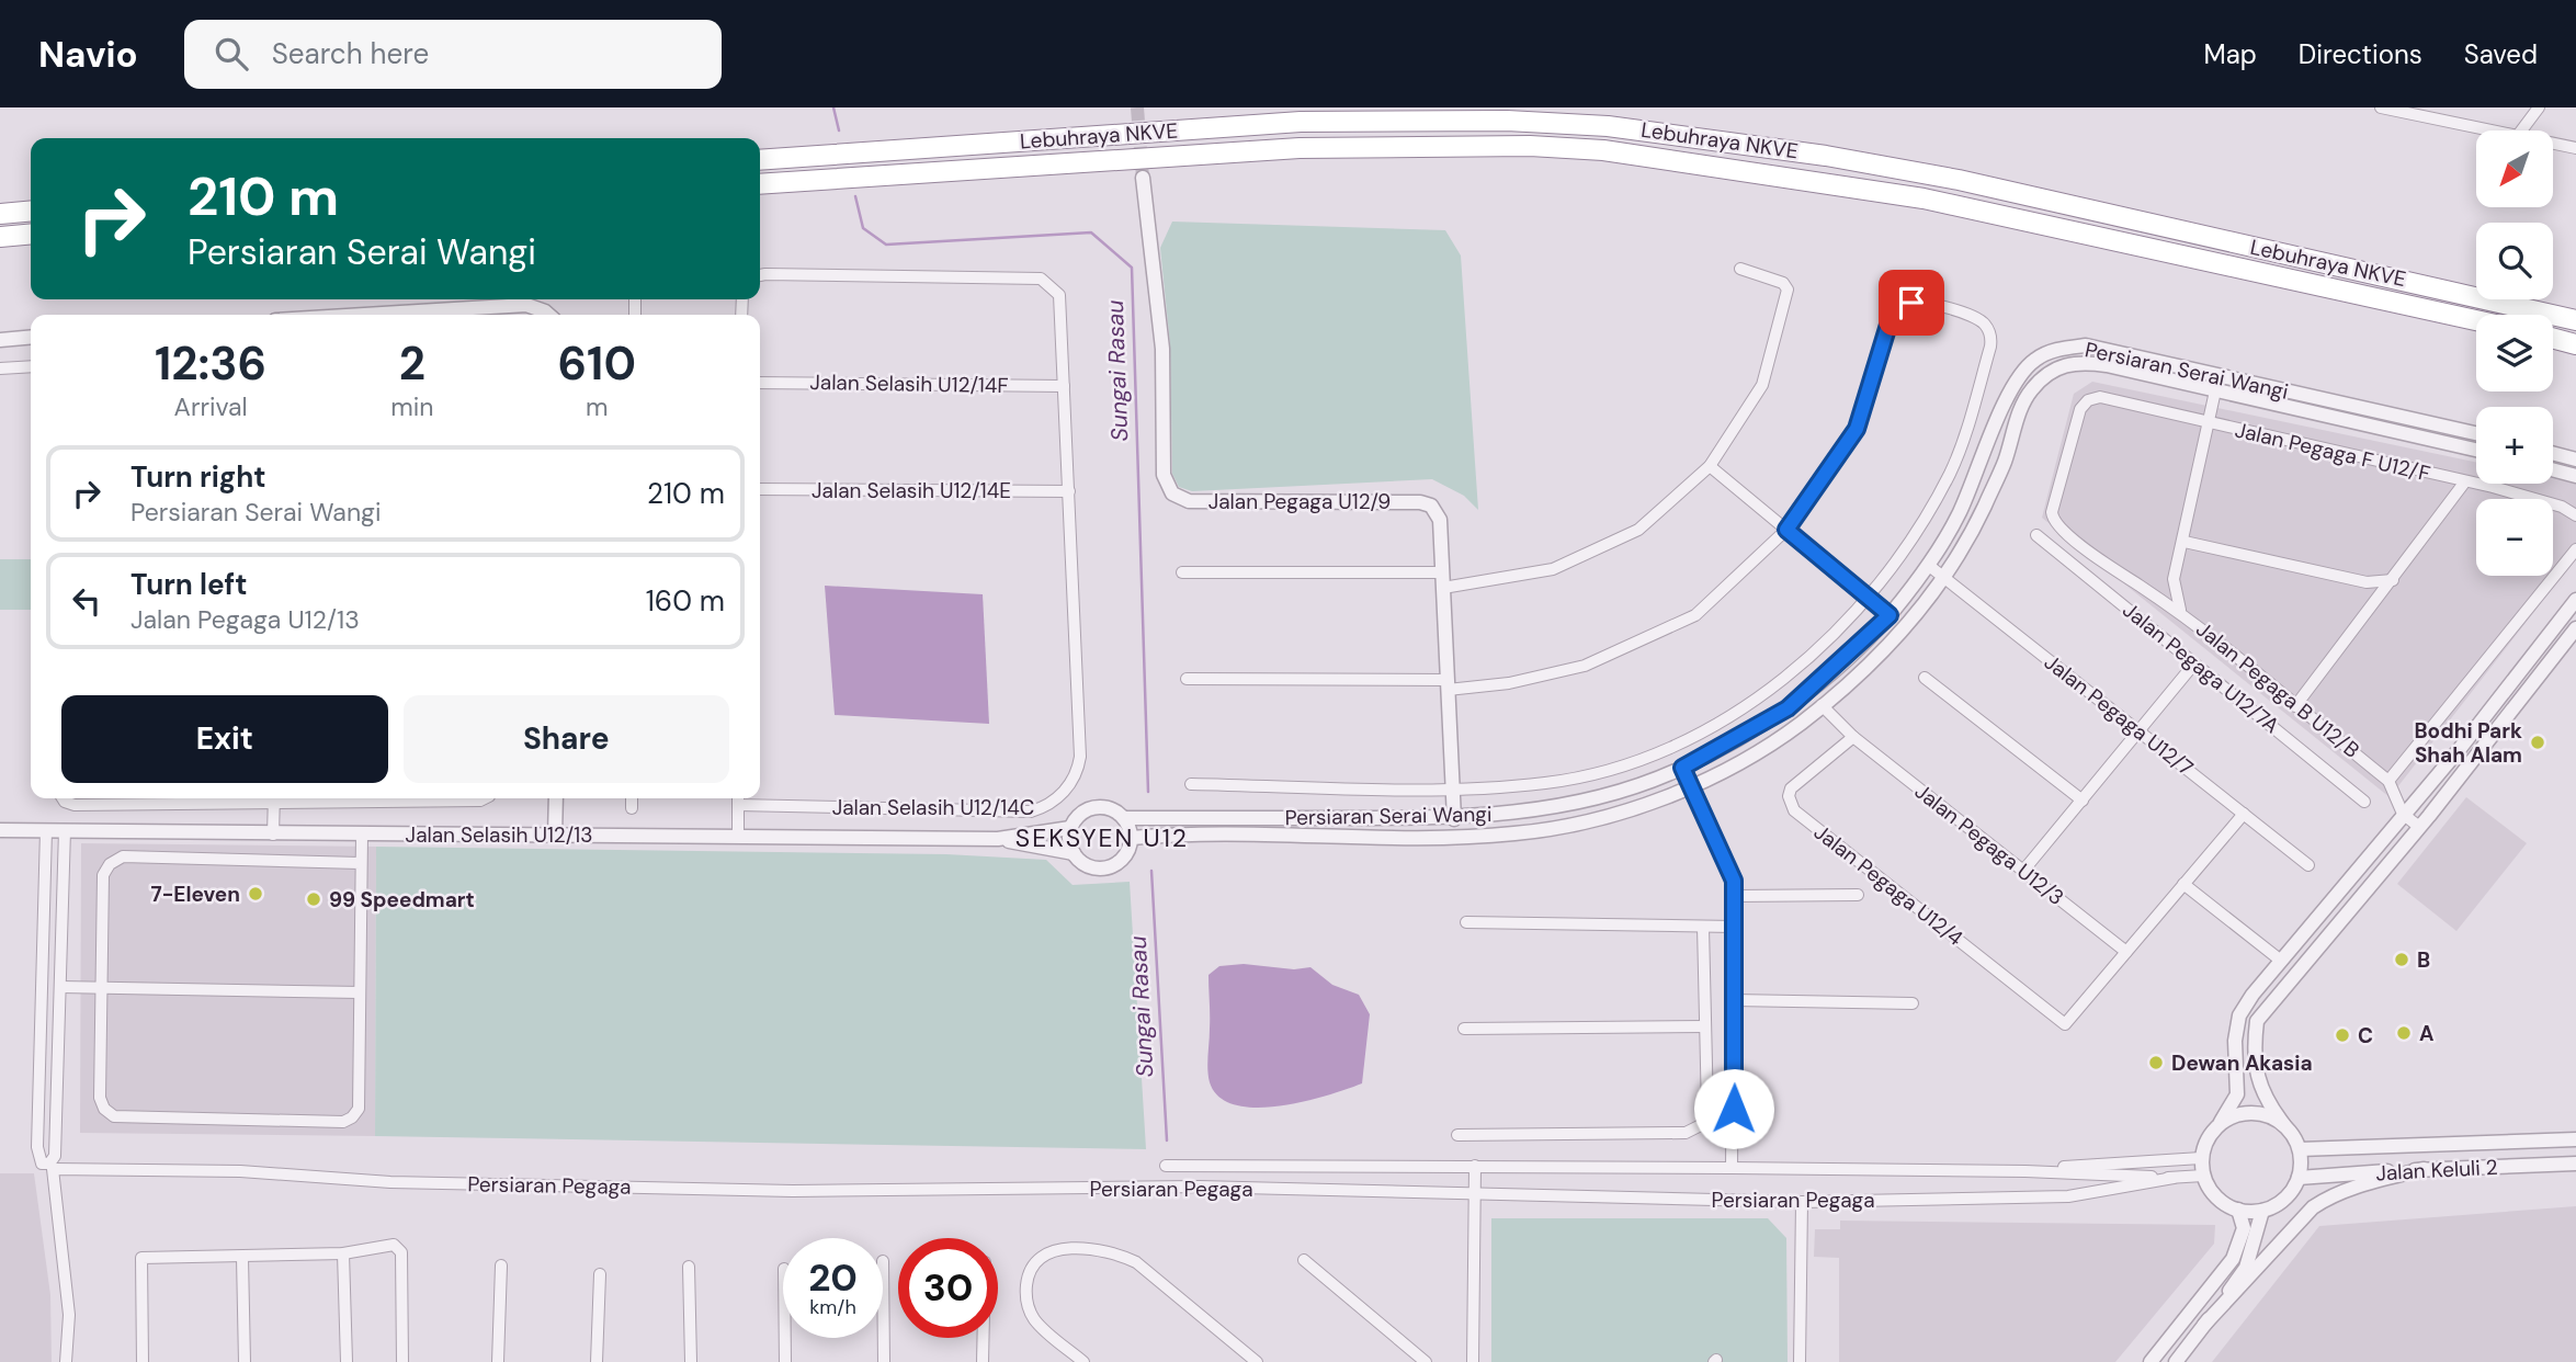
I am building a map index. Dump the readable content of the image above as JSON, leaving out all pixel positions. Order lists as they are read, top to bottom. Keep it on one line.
{"streets":{"highway":["Lebuhraya NKVE"],"street":["Persiaran Serai Wangi","Jalan Selasih U12/14F","Jalan Pegaga F U12/F","Jalan Selasih U12/14E","Jalan Pegaga U12/9","Jalan Pegaga U12/7A","Jalan Pegaga B U12/B","Jalan Pegaga U12/7","Jalan Selasih U12/14C","Jalan Selasih U12/13","Jalan Pegaga U12/3","Jalan Pegaga U12/4","Jalan Keluli 2","Persiaran Pegaga"]},"crossings":[["Persiaran Serai Wangi","Jalan Pegaga U12/9"],["Persiaran Serai Wangi","Jalan Pegaga B U12/B"],["Persiaran Serai Wangi","Jalan Pegaga U12/7"],["Persiaran Serai Wangi","Jalan Selasih U12/13"],["Persiaran Serai Wangi","Jalan Pegaga U12/3"],["Jalan Selasih U12/14F","Jalan Selasih U12/14C"],["Jalan Pegaga F U12/F","Jalan Pegaga B U12/B"],["Jalan Selasih U12/14E","Jalan Selasih U12/14C"],["Jalan Pegaga U12/3","Jalan Pegaga U12/4"],["Jalan Keluli 2","Persiaran Pegaga"]],"districts":["SEKSYEN U12"],"water":["Sungai Rasau"],"places":["Bodhi Park Shah Alam","7-Eleven","99 Speedmart","B","A","C","Dewan Akasia"],"north":"bottom left","page":{"header":"Navio","search":"Search here","nav":["Map","Directions","Saved"],"map_buttons":["+","−"],"turn":["210 m","Persiaran Serai Wangi"],"eta":["12:36","Arrival","2","min","610","m"],"list":[{"name":"Turn right","note":"Persiaran Serai Wangi","value":"210 m"},{"name":"Turn left","note":"Jalan Pegaga U12/13","value":"160 m"}],"buttons":["Exit","Share"],"speed":"20 km/h","limit":"30"}}
